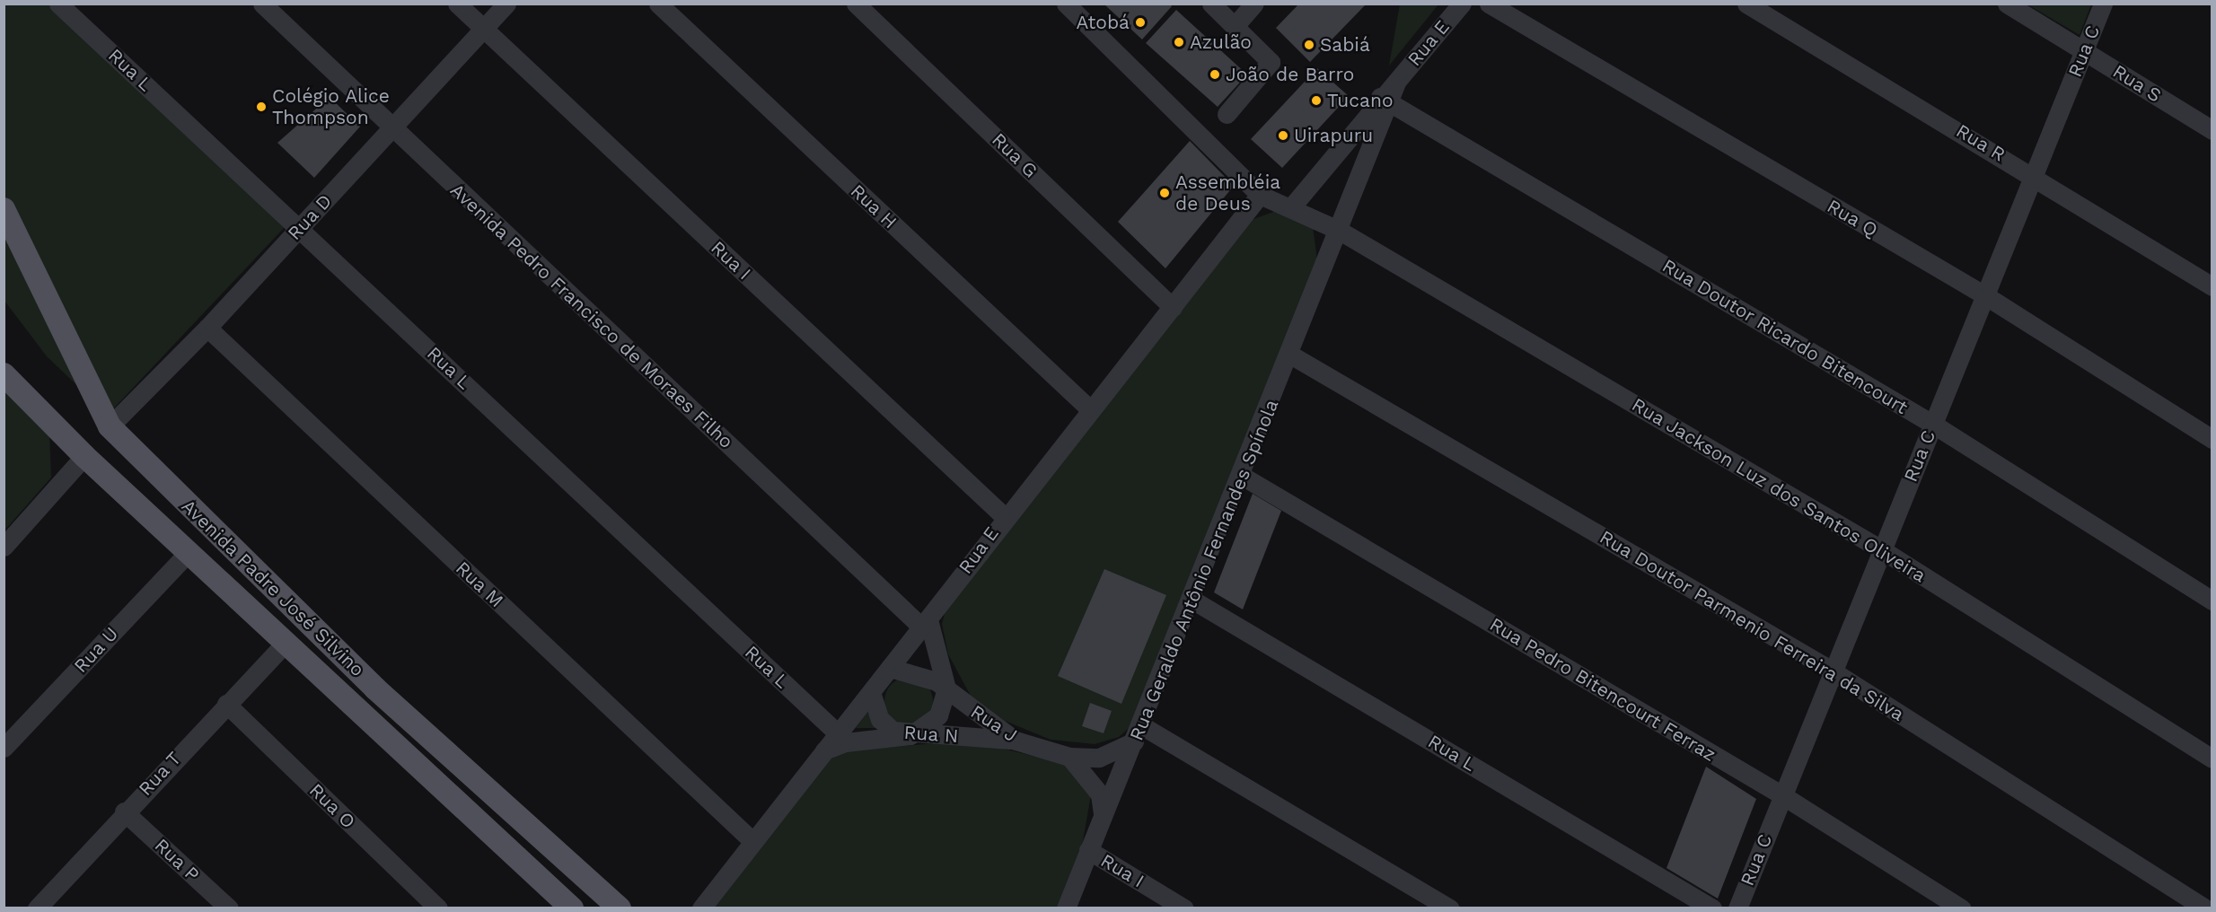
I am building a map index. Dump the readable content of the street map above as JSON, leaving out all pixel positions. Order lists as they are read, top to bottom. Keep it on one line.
{"streets":{"main road":["Avenida Padre José Silvino"],"street":["Rua E","Rua C","Rua L","Rua S","Rua R","Rua G","Rua H","Rua D","Rua Q","Rua I","Avenida Pedro Francisco de Moraes Filho","Rua Doutor Ricardo Bitencourt","Rua Jackson Luz dos Santos Oliveira","Rua Geraldo Antônio Fernandes Spínola","Rua M","Rua Doutor Parmenio Ferreira da Silva","Rua U","Rua Pedro Bitencourt Ferraz","Rua J","Rua N","Rua T","Rua O","Rua P"]},"crossings":[["Rua E","Rua L"],["Rua E","Rua G"],["Rua E","Rua H"],["Rua E","Rua I"],["Rua E","Avenida Pedro Francisco de Moraes Filho"],["Rua E","Rua Doutor Ricardo Bitencourt"],["Rua E","Rua Jackson Luz dos Santos Oliveira"],["Rua E","Rua M"],["Rua E","Rua J"],["Rua E","Rua N"],["Rua C","Rua S"],["Rua C","Rua R"],["Rua C","Rua Q"],["Rua C","Rua Doutor Ricardo Bitencourt"],["Rua C","Rua Jackson Luz dos Santos Oliveira"],["Rua C","Rua Doutor Parmenio Ferreira da Silva"],["Rua C","Rua Pedro Bitencourt Ferraz"],["Rua L","Rua D"],["Rua L","Rua Geraldo Antônio Fernandes Spínola"],["Rua D","Rua I"],["Rua D","Avenida Pedro Francisco de Moraes Filho"],["Rua D","Rua M"],["Rua D","Avenida Padre José Silvino"],["Rua I","Rua Geraldo Antônio Fernandes Spínola"],["Rua Jackson Luz dos Santos Oliveira","Rua Geraldo Antônio Fernandes Spínola"],["Rua Geraldo Antônio Fernandes Spínola","Rua Doutor Parmenio Ferreira da Silva"],["Rua Geraldo Antônio Fernandes Spínola","Rua Pedro Bitencourt Ferraz"],["Rua Geraldo Antônio Fernandes Spínola","Rua J"],["Avenida Padre José Silvino","Rua U"],["Avenida Padre José Silvino","Rua T"],["Rua J","Rua N"],["Rua T","Rua O"],["Rua T","Rua P"]],"places":["Atobá","Azulão","Sabiá","João de Barro","Tucano","Colégio Alice Thompson","Uirapuru","Assembléia de Deus"]}
